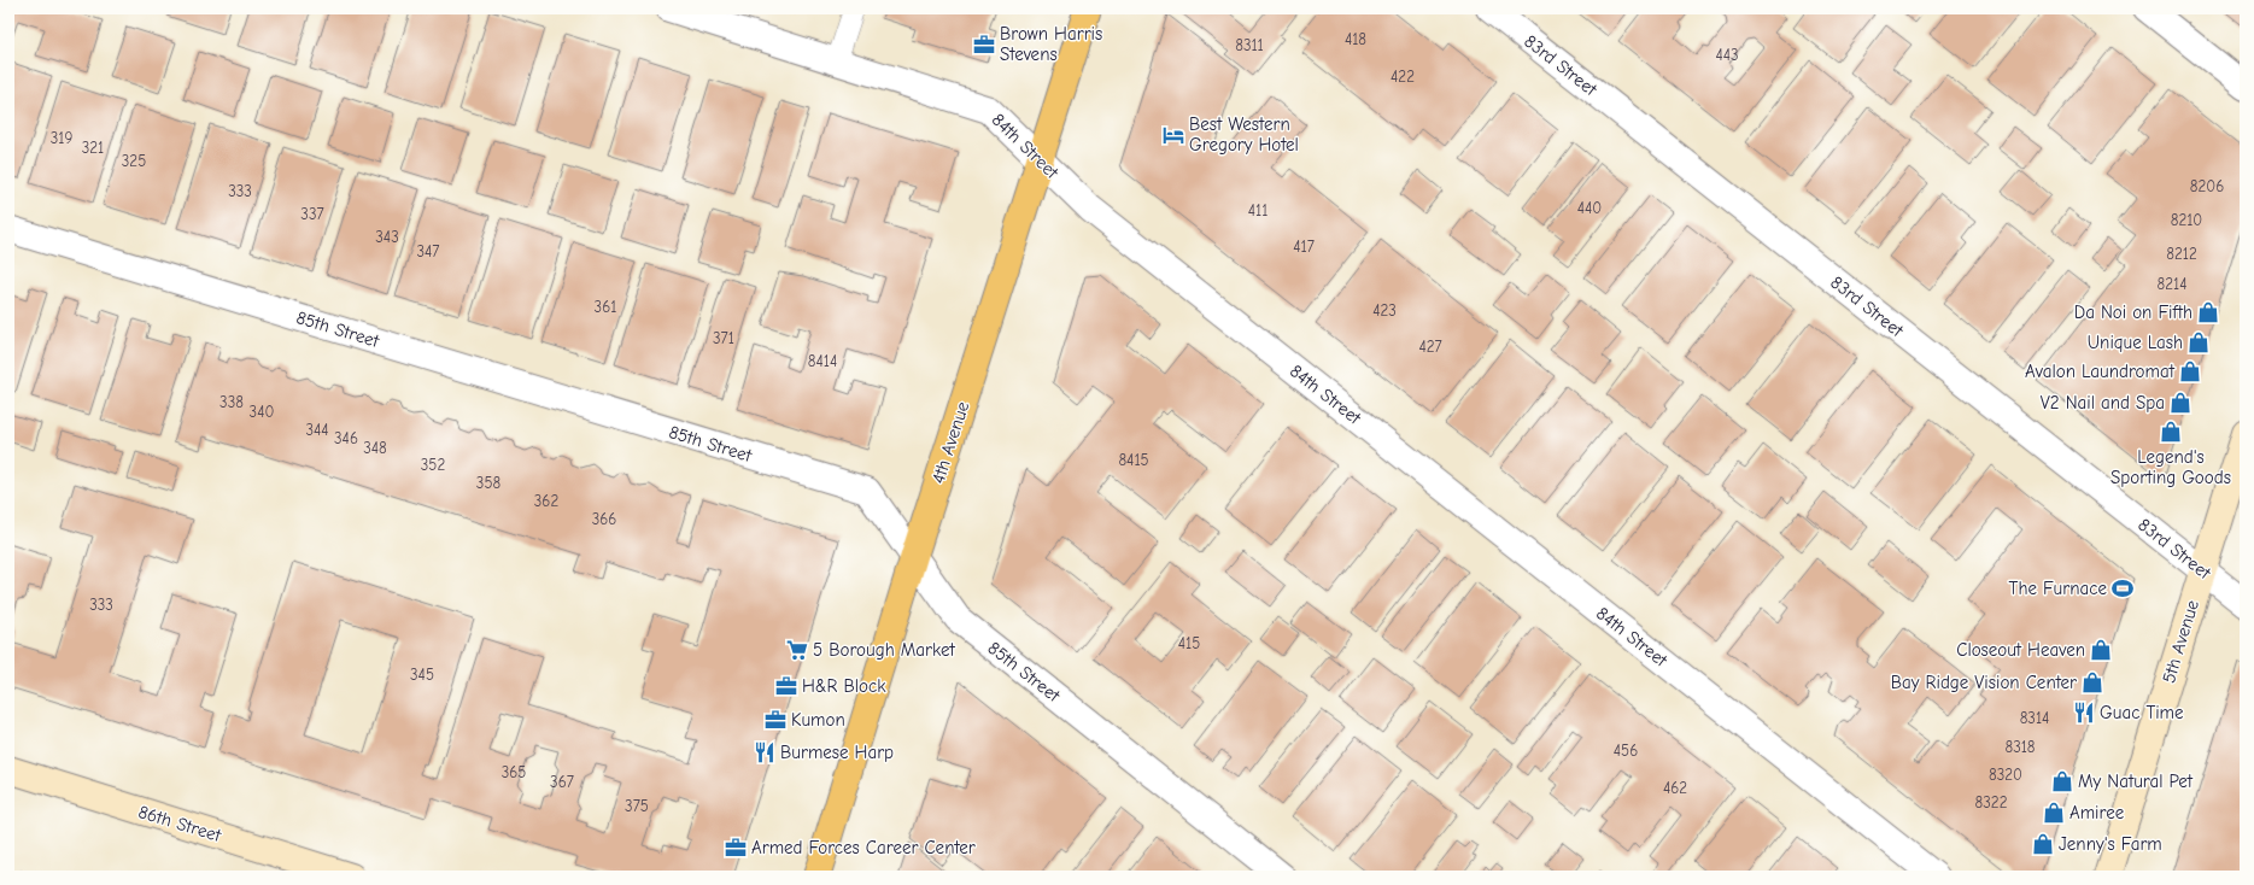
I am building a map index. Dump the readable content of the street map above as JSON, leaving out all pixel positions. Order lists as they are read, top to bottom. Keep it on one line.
{"streets":{"main road":["4th Avenue"],"street":["83rd Street","84th Street","85th Street","5th Avenue","86th Street"]},"crossings":[["83rd Street","5th Avenue"],["84th Street","4th Avenue"],["85th Street","4th Avenue"]],"places":{"office":["Brown Harris Stevens","H&R Block","Kumon","Armed Forces Career Center"],"hotel":["Best Western Gregory Hotel"],"shop":["Da Noi on Fifth","Unique Lash","Avalon Laundromat","V2 Nail and Spa","Legend's Sporting Goods","Closeout Heaven","Bay Ridge Vision Center","My Natural Pet","Amiree","Jenny's Farm"],"sports":["The Furnace"],"supermarket":["5 Borough Market"],"restaurant":["Guac Time","Burmese Harp"]},"house_numbers":["418","8311","443","422","319","321","325","8206","333","440","411","337","8210","343","417","347","8212","8214","361","423","371","427","8414","338","340","344","346","348","8415","352","358","362","366","333","415","345","8314","8318","456","365","8320","367","462","8322","375"]}
